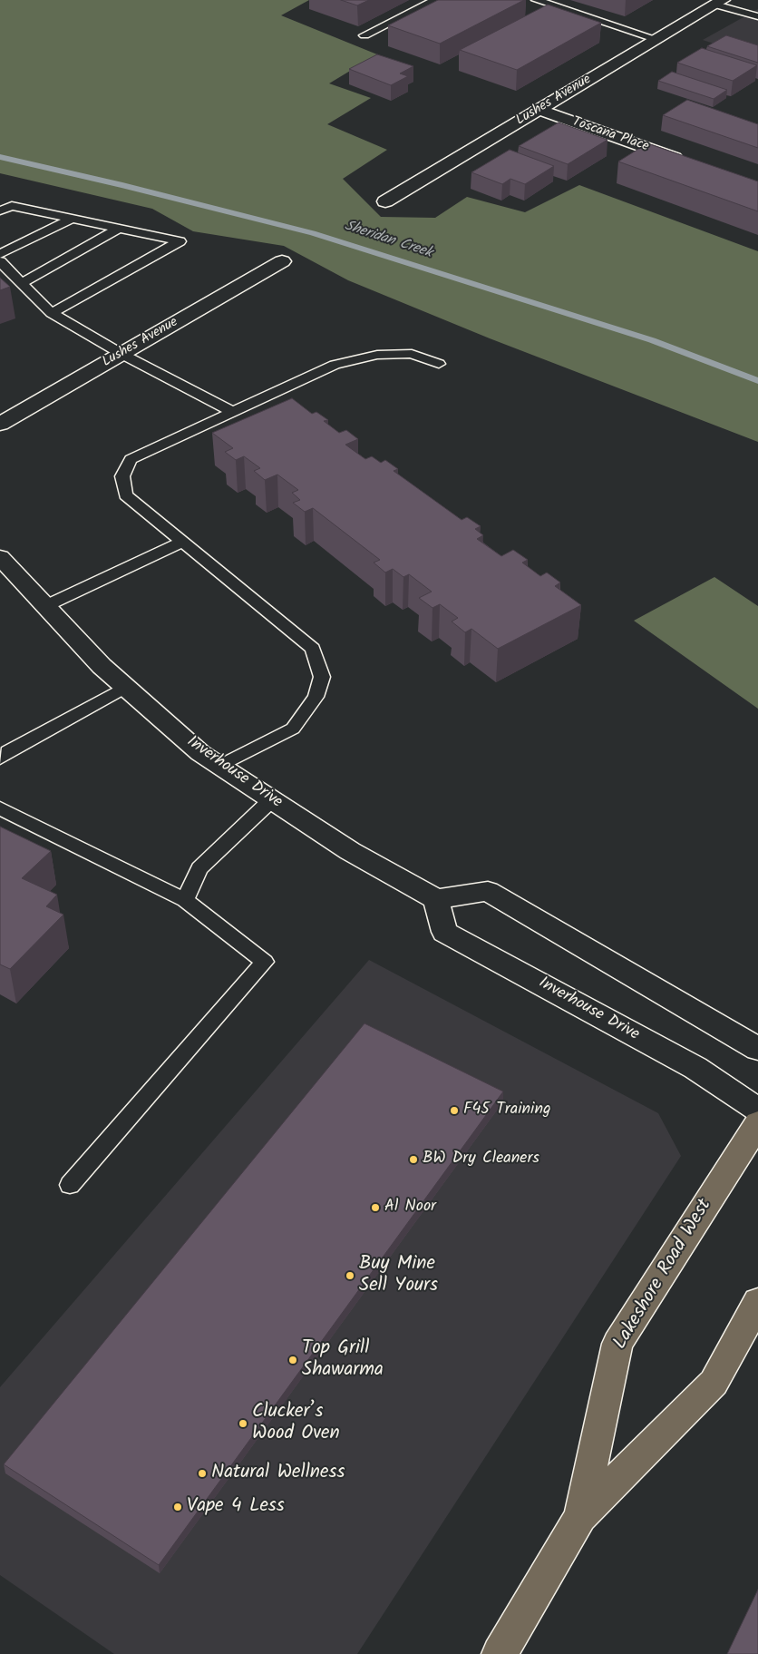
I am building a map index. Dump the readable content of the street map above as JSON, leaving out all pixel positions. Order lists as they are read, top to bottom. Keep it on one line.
{"streets":{"main road":["Lakeshore Road West"],"street":["Lushes Avenue","Toscana Place","Inverhouse Drive"]},"crossings":[["Lushes Avenue","Toscana Place"]],"water":["Sheridan Creek"],"places":["F45 Training","BW Dry Cleaners","Al Noor","Buy Mine Sell Yours","Top Grill Shawarma","Clucker’s Wood Oven","Natural Wellness","Vape 4 Less"]}
